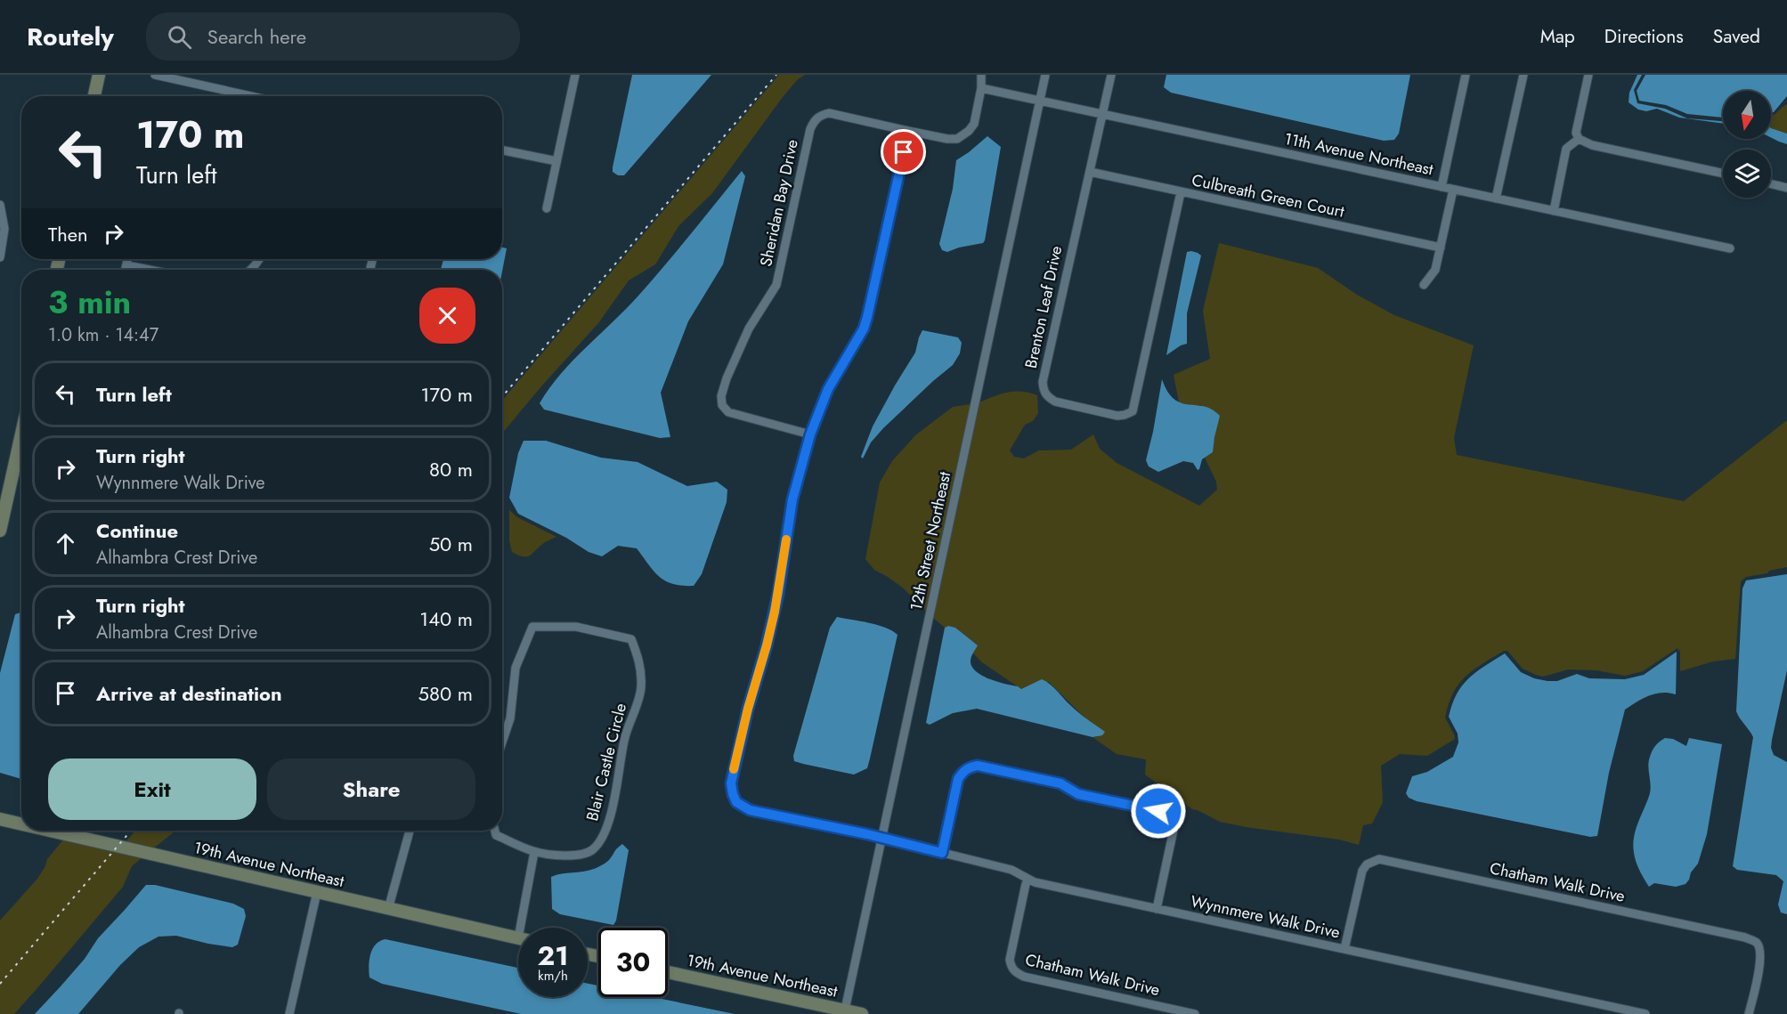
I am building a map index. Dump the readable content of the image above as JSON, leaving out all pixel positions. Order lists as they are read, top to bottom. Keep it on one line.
{"streets":{"street":["11th Avenue Northeast","Culbreath Green Court","Sheridan Bay Drive","Brenton Leaf Drive","12th Street Northeast","Blair Castle Circle","19th Avenue Northeast","Chatham Walk Drive","Wynnmere Walk Drive"]},"crossings":[["11th Avenue Northeast","Sheridan Bay Drive"],["11th Avenue Northeast","Brenton Leaf Drive"],["11th Avenue Northeast","12th Street Northeast"],["Culbreath Green Court","Brenton Leaf Drive"],["Sheridan Bay Drive","Wynnmere Walk Drive"],["12th Street Northeast","19th Avenue Northeast"],["12th Street Northeast","Wynnmere Walk Drive"],["Chatham Walk Drive","Wynnmere Walk Drive"]],"north":"bottom","page":{"header":"Routely","search":"Search here","nav":["Map","Directions","Saved"],"turn":["170 m","Turn left"],"then":"Then","heading":["3 min","1.0 km · 14:47"],"list":[{"name":"Turn left","value":"170 m"},{"name":"Turn right","note":"Wynnmere Walk Drive","value":"80 m"},{"name":"Continue","note":"Alhambra Crest Drive","value":"50 m"},{"name":"Turn right","note":"Alhambra Crest Drive","value":"140 m"},{"name":"Arrive at destination","value":"580 m"}],"buttons":["Exit","Share"],"speed":"21 km/h","limit":"30"}}
